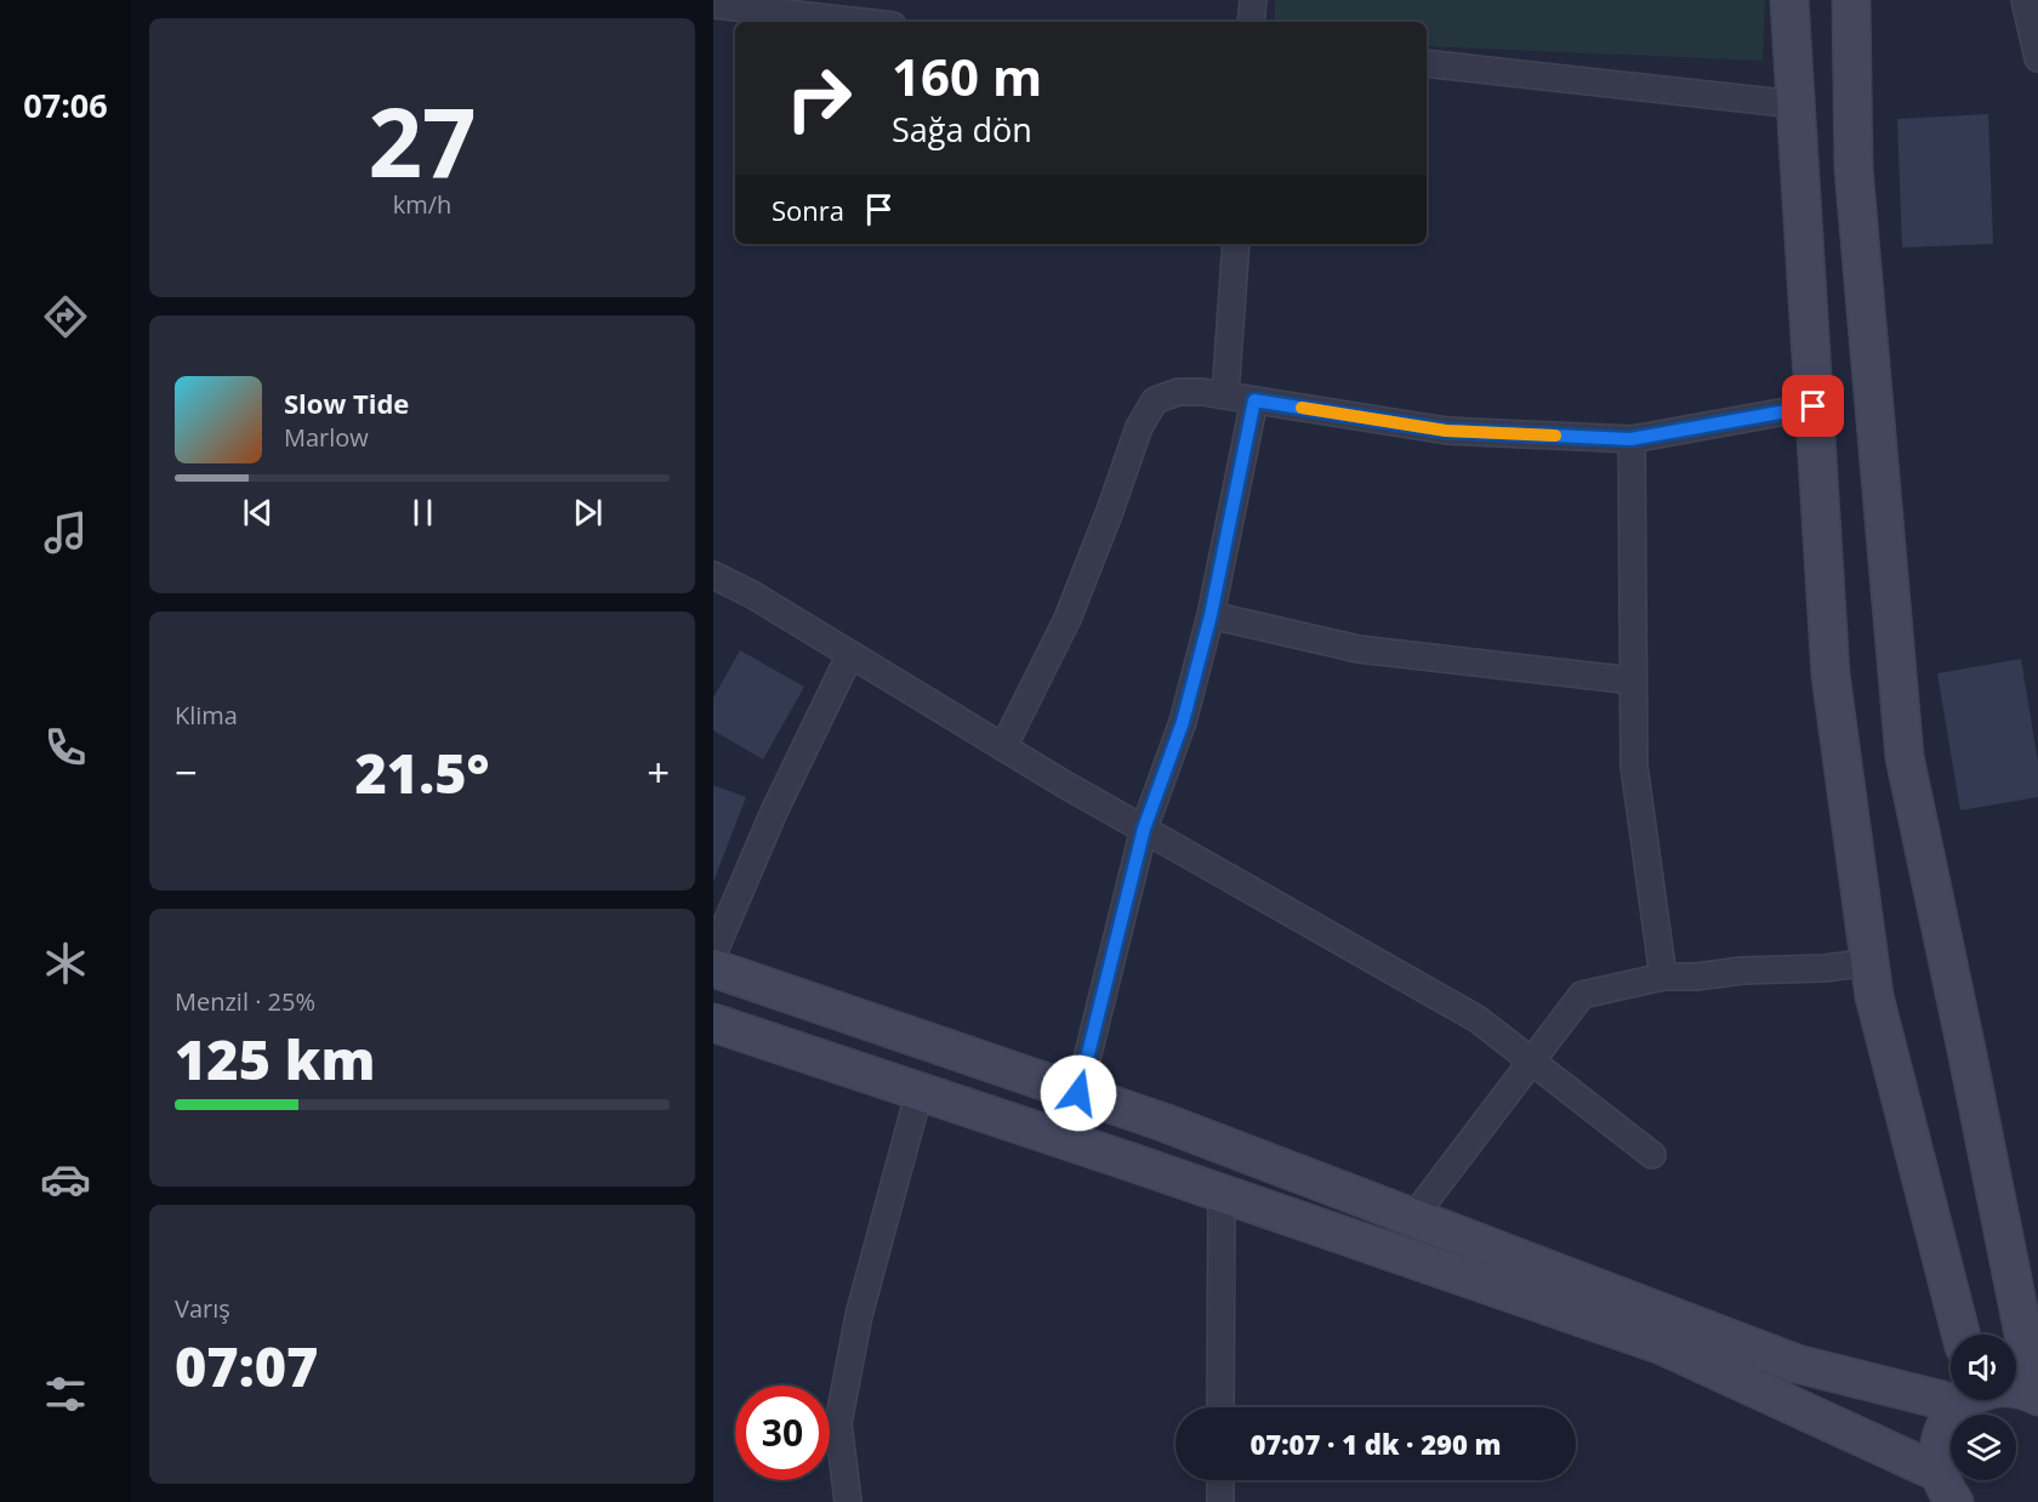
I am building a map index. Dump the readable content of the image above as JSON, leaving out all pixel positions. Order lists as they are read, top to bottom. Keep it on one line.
{"page":{"tabs":"07:06","tile":[["27","km/h"],"Klima",["Menzil · 25%","125 km"],["Varış","07:07"]],"turn":["160 m","Sağa dön"],"then":"Sonra","song":["Slow Tide","Marlow"],"heat":["−","21.5°","+"],"limit":"30","trip":"07:07 · 1 dk · 290 m"}}
